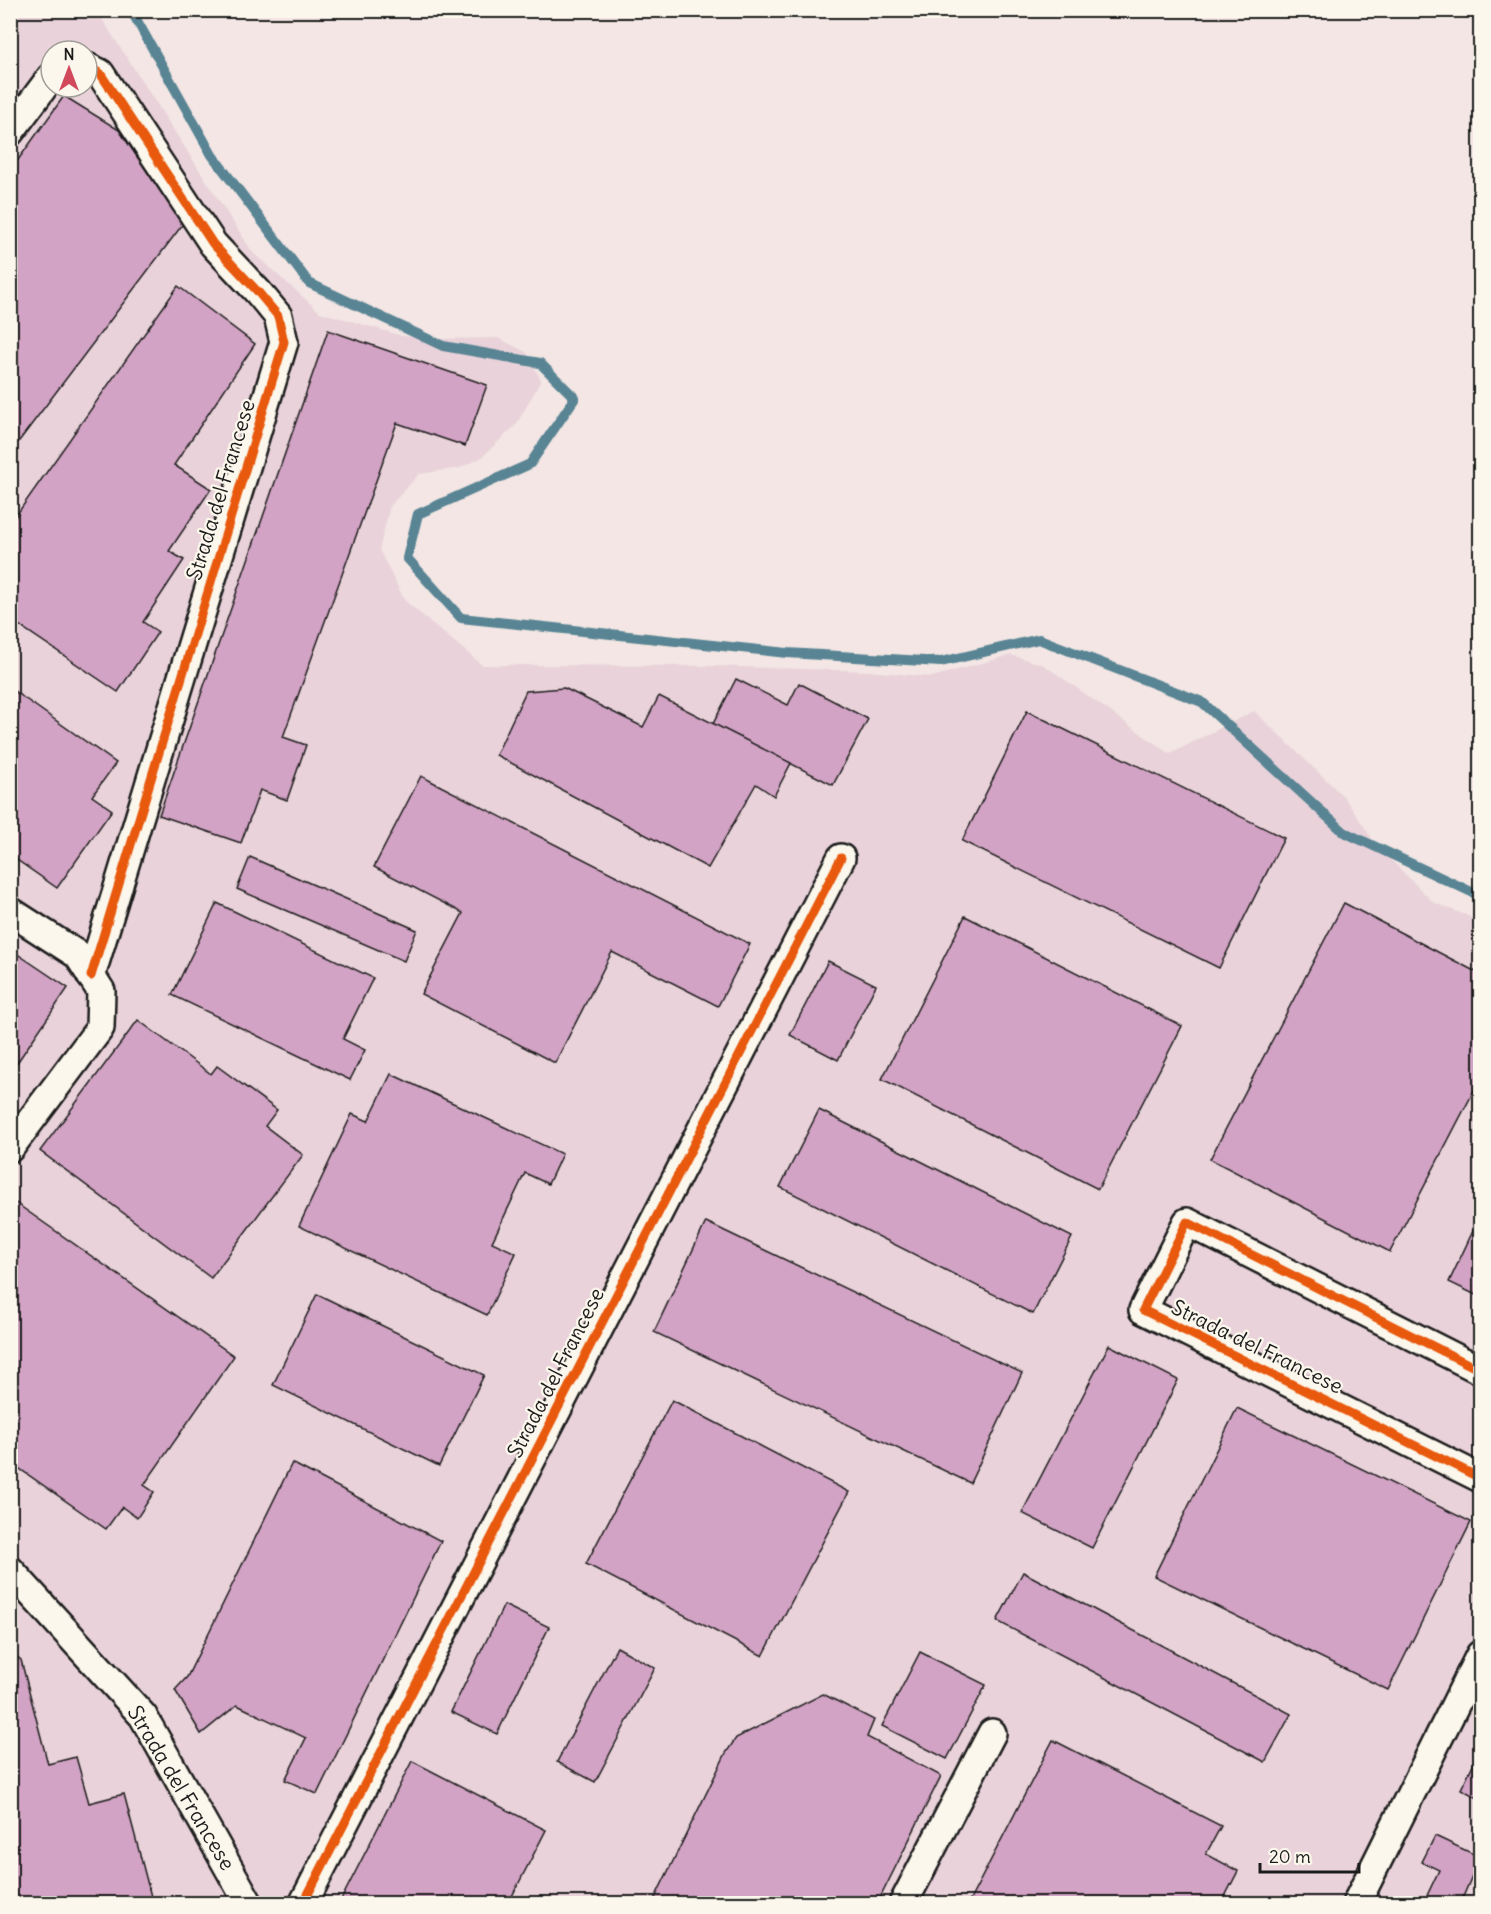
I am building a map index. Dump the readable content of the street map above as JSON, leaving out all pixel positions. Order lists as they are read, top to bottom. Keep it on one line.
{"streets":{"street":["Strada del Francese"]},"scale_bar":"20 m","north":"top"}
